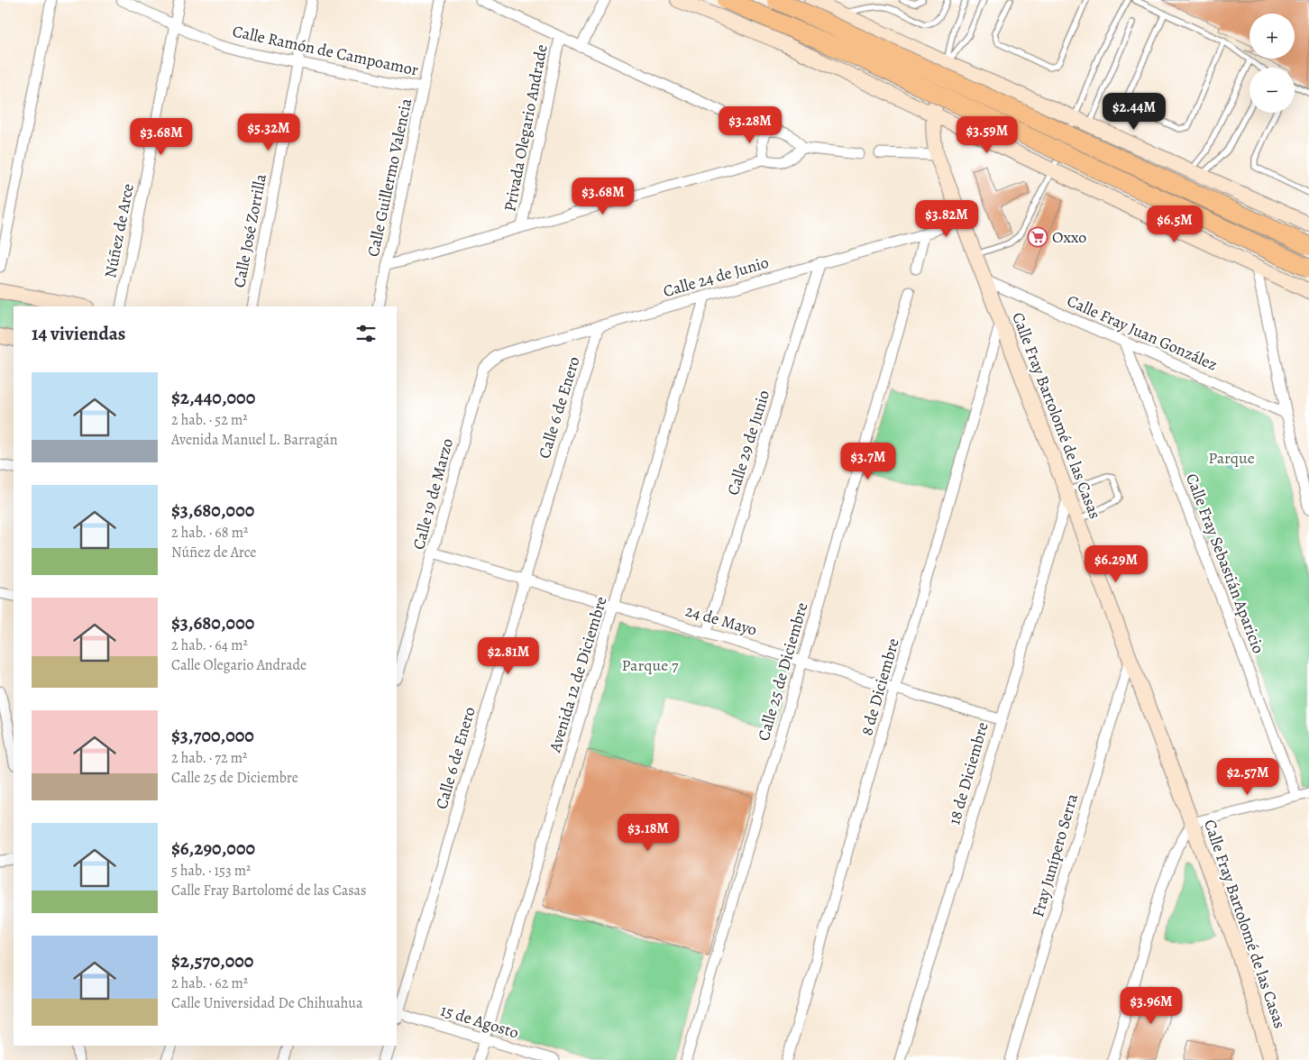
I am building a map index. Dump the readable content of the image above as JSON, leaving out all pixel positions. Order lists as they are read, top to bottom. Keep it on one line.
{"streets":{"street":["Calle Ramón de Campoamor","Privada Olegario Andrade","Calle Guillermo Valencia","Núñez de Arce","Calle José Zorrilla","Calle 24 de Junio","Calle Fray Juan González","Calle 6 de Enero","Calle Fray Bartolomé de las Casas","Calle 29 de Junio","Calle 19 de Marzo","Calle Fray Sebastián Aparicio","24 de Mayo","Calle 25 de Diciembre","Avenida 12 de Diciembre","8 de Diciembre","18 de Diciembre","Fray Junípero Serra","15 de Agosto"]},"crossings":[["Calle Ramón de Campoamor","Calle Guillermo Valencia"],["Calle Ramón de Campoamor","Núñez de Arce"],["Calle Ramón de Campoamor","Calle José Zorrilla"],["Calle 24 de Junio","Calle 6 de Enero"],["Calle 24 de Junio","Calle Fray Bartolomé de las Casas"],["Calle 24 de Junio","Calle 29 de Junio"],["Calle 24 de Junio","Calle 19 de Marzo"],["Calle 24 de Junio","Avenida 12 de Diciembre"],["Calle Fray Juan González","Calle Fray Bartolomé de las Casas"],["Calle Fray Juan González","Calle Fray Sebastián Aparicio"],["Calle 6 de Enero","24 de Mayo"],["Calle Fray Bartolomé de las Casas","8 de Diciembre"],["Calle Fray Bartolomé de las Casas","18 de Diciembre"],["Calle Fray Bartolomé de las Casas","Fray Junípero Serra"],["Calle 29 de Junio","24 de Mayo"],["Calle 19 de Marzo","24 de Mayo"],["24 de Mayo","Calle 25 de Diciembre"],["24 de Mayo","Avenida 12 de Diciembre"],["24 de Mayo","8 de Diciembre"],["24 de Mayo","18 de Diciembre"],["Avenida 12 de Diciembre","15 de Agosto"]],"parks":["Parque","Parque 7"],"places":{"supermarket":["Oxxo"]},"page":{"map_buttons":["+","−"],"price":["$2.44M","$3.28M","$5.32M","$3.59M","$3.68M","$3.68M","$3.82M","$6.5M","$3.7M","$6.29M","$2.81M","$2.57M","$3.18M","$3.96M"],"heading":"14 viviendas","list":[{"name":"$2,440,000","note":"2 hab. · 52 m² · Avenida Manuel L. Barragán"},{"name":"$3,680,000","note":"2 hab. · 68 m² · Núñez de Arce"},{"name":"$3,680,000","note":"2 hab. · 64 m² · Calle Olegario Andrade"},{"name":"$3,700,000","note":"2 hab. · 72 m² · Calle 25 de Diciembre"},{"name":"$6,290,000","note":"5 hab. · 153 m² · Calle Fray Bartolomé de las Casas"},{"name":"$2,570,000","note":"2 hab. · 62 m² · Calle Universidad De Chihuahua"}]}}
